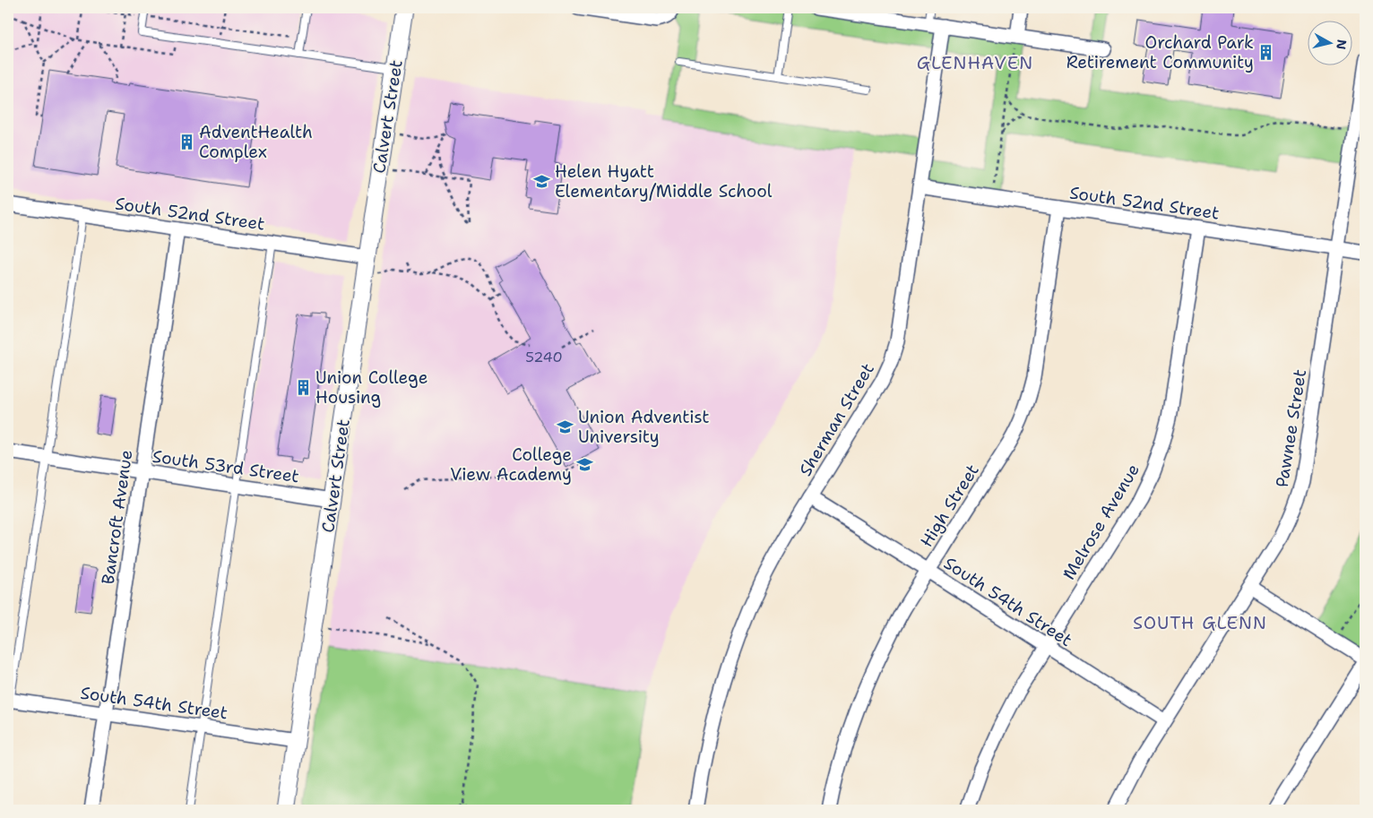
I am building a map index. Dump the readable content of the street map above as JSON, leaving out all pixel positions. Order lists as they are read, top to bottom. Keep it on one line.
{"streets":{"street":["Calvert Street","South 52nd Street","Sherman Street","Pawnee Street","South 53rd Street","High Street","Bancroft Avenue","Melrose Avenue","South 54th Street"]},"crossings":[["Calvert Street","South 52nd Street"],["Calvert Street","South 53rd Street"],["Calvert Street","South 54th Street"],["South 52nd Street","Sherman Street"],["South 52nd Street","Pawnee Street"],["South 52nd Street","High Street"],["South 52nd Street","Bancroft Avenue"],["South 52nd Street","Melrose Avenue"],["Sherman Street","South 54th Street"],["Pawnee Street","South 54th Street"],["South 53rd Street","Bancroft Avenue"],["High Street","South 54th Street"],["Bancroft Avenue","South 54th Street"],["Melrose Avenue","South 54th Street"]],"districts":["GLENHAVEN","SOUTH GLENN"],"places":{"building":["Orchard Park Retirement Community","AdventHealth Complex","Union College Housing"],"school or university":["Helen Hyatt Elementary/Middle School","Union Adventist University","College View Academy"]},"house_numbers":["5240"],"north":"right"}
